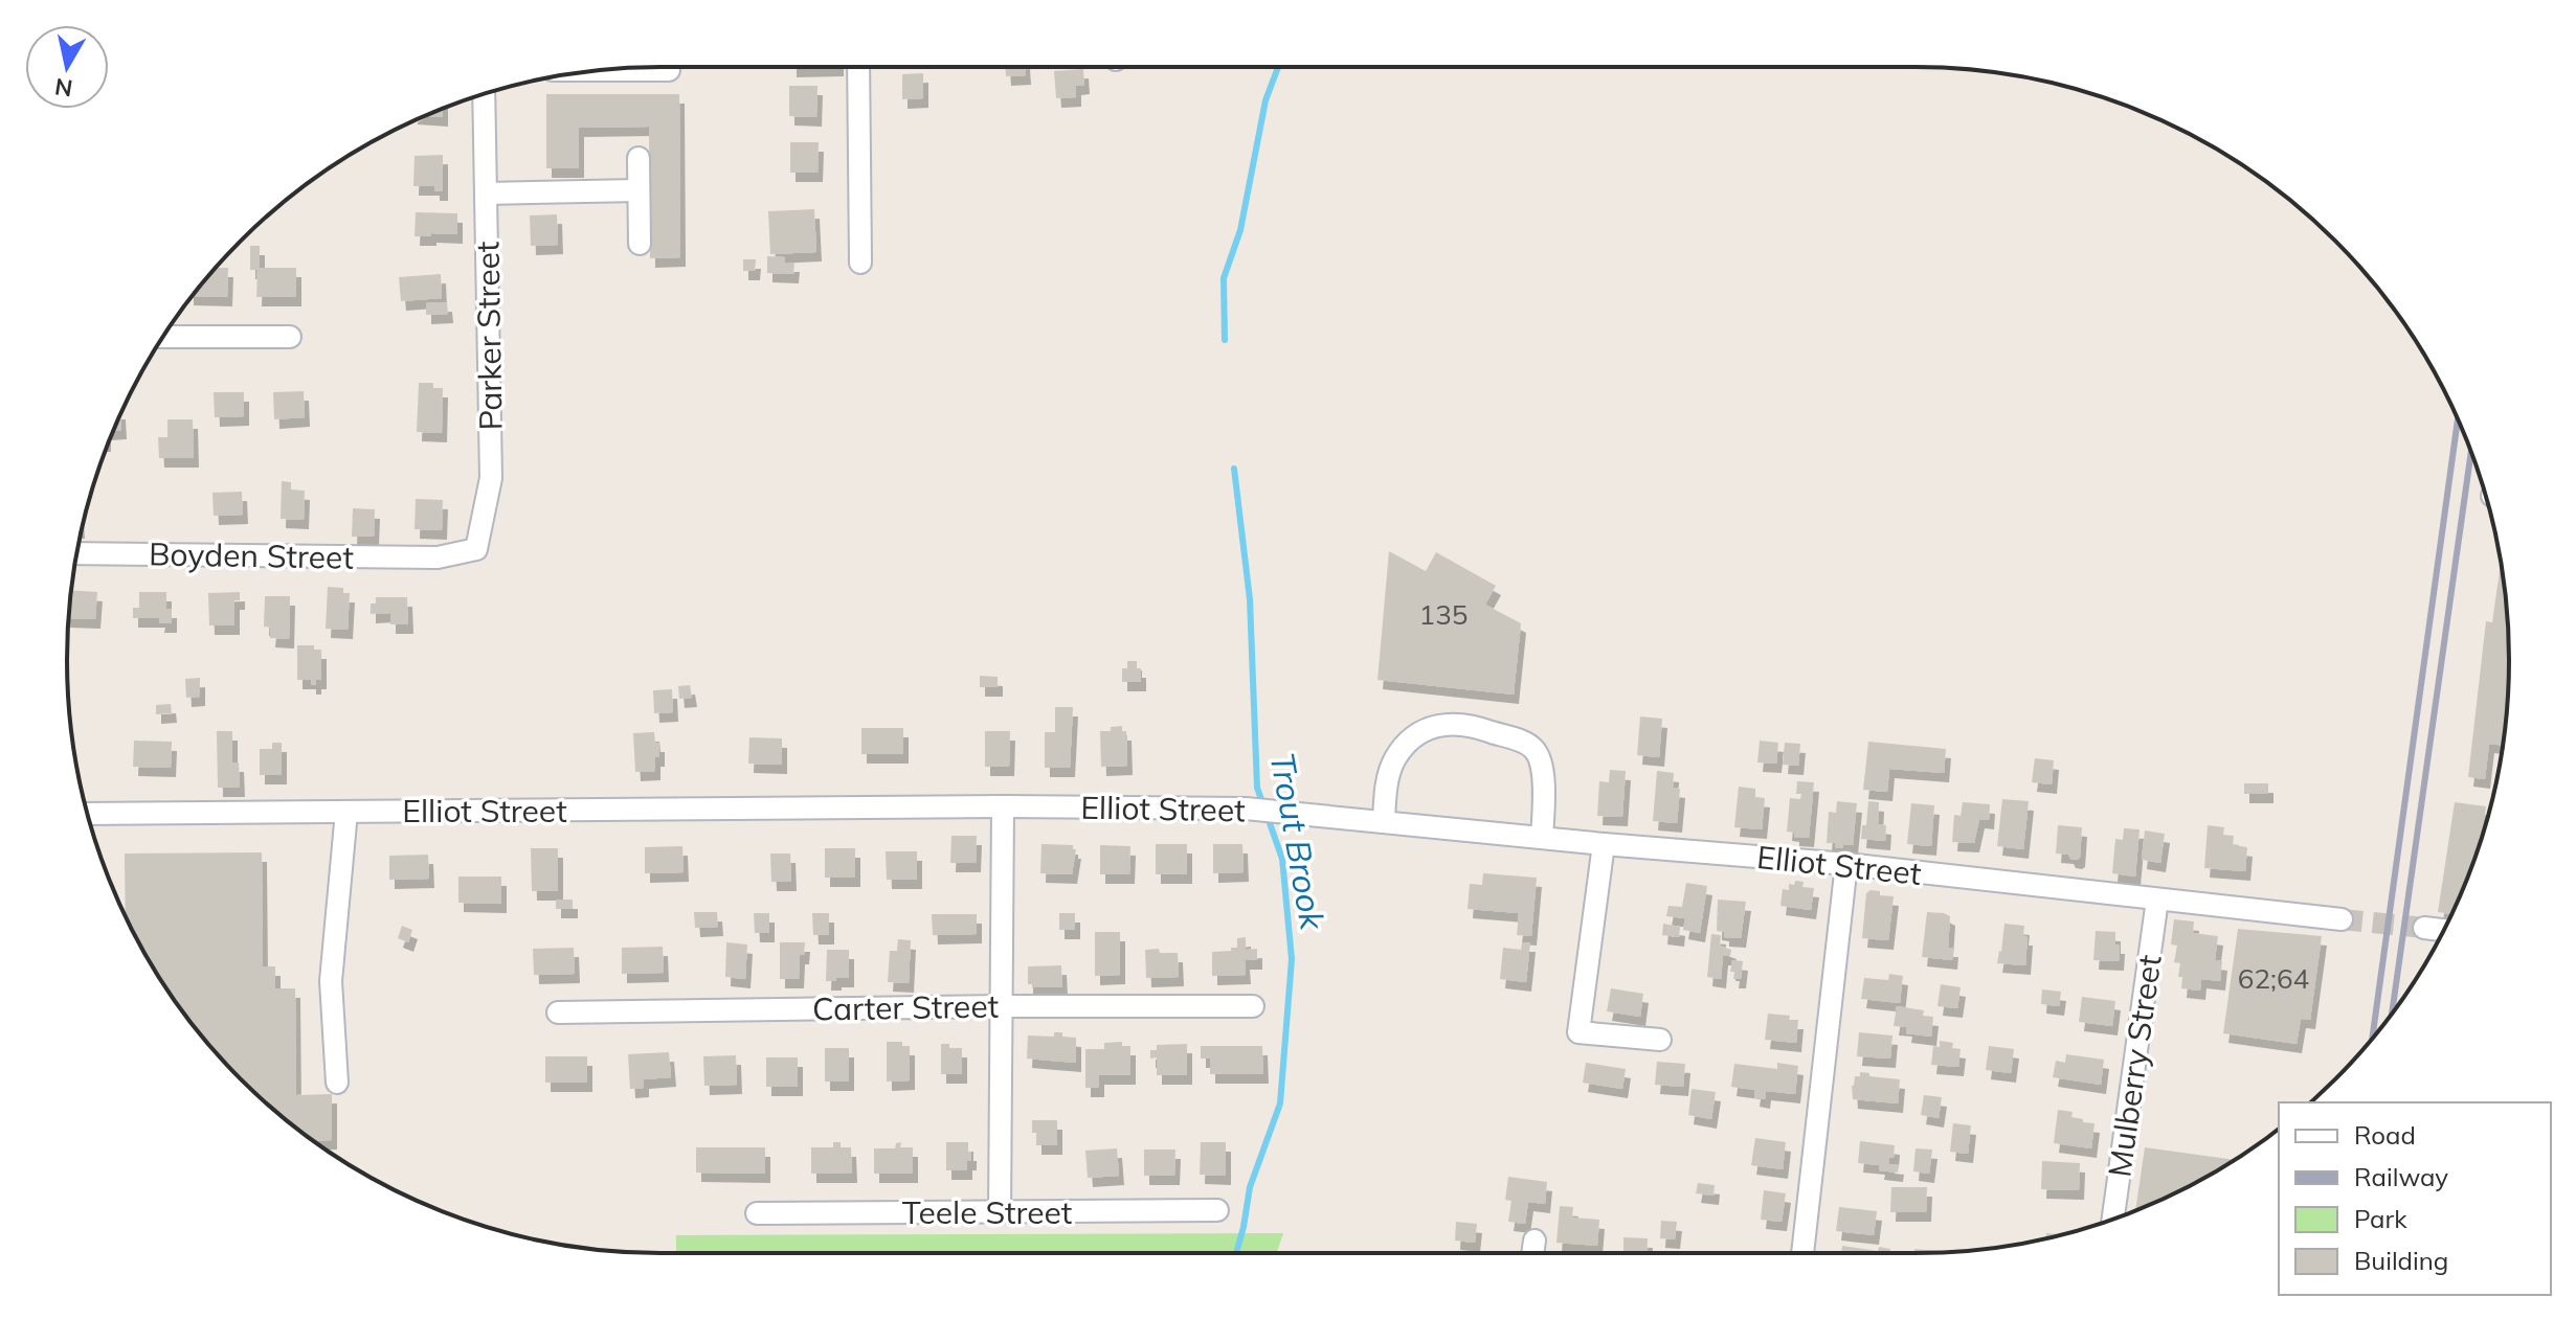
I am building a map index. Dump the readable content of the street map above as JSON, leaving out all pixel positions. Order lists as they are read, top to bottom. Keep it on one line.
{"streets":{"street":["Parker Street","Boyden Street","Elliot Street","Carter Street","Mulberry Street","Teele Street"]},"crossings":[["Parker Street","Boyden Street"],["Elliot Street","Mulberry Street"]],"water":["Trout Brook"],"house_numbers":["135","62;64"],"legend":["Road","Railway","Park","Building"],"north":"bottom"}
